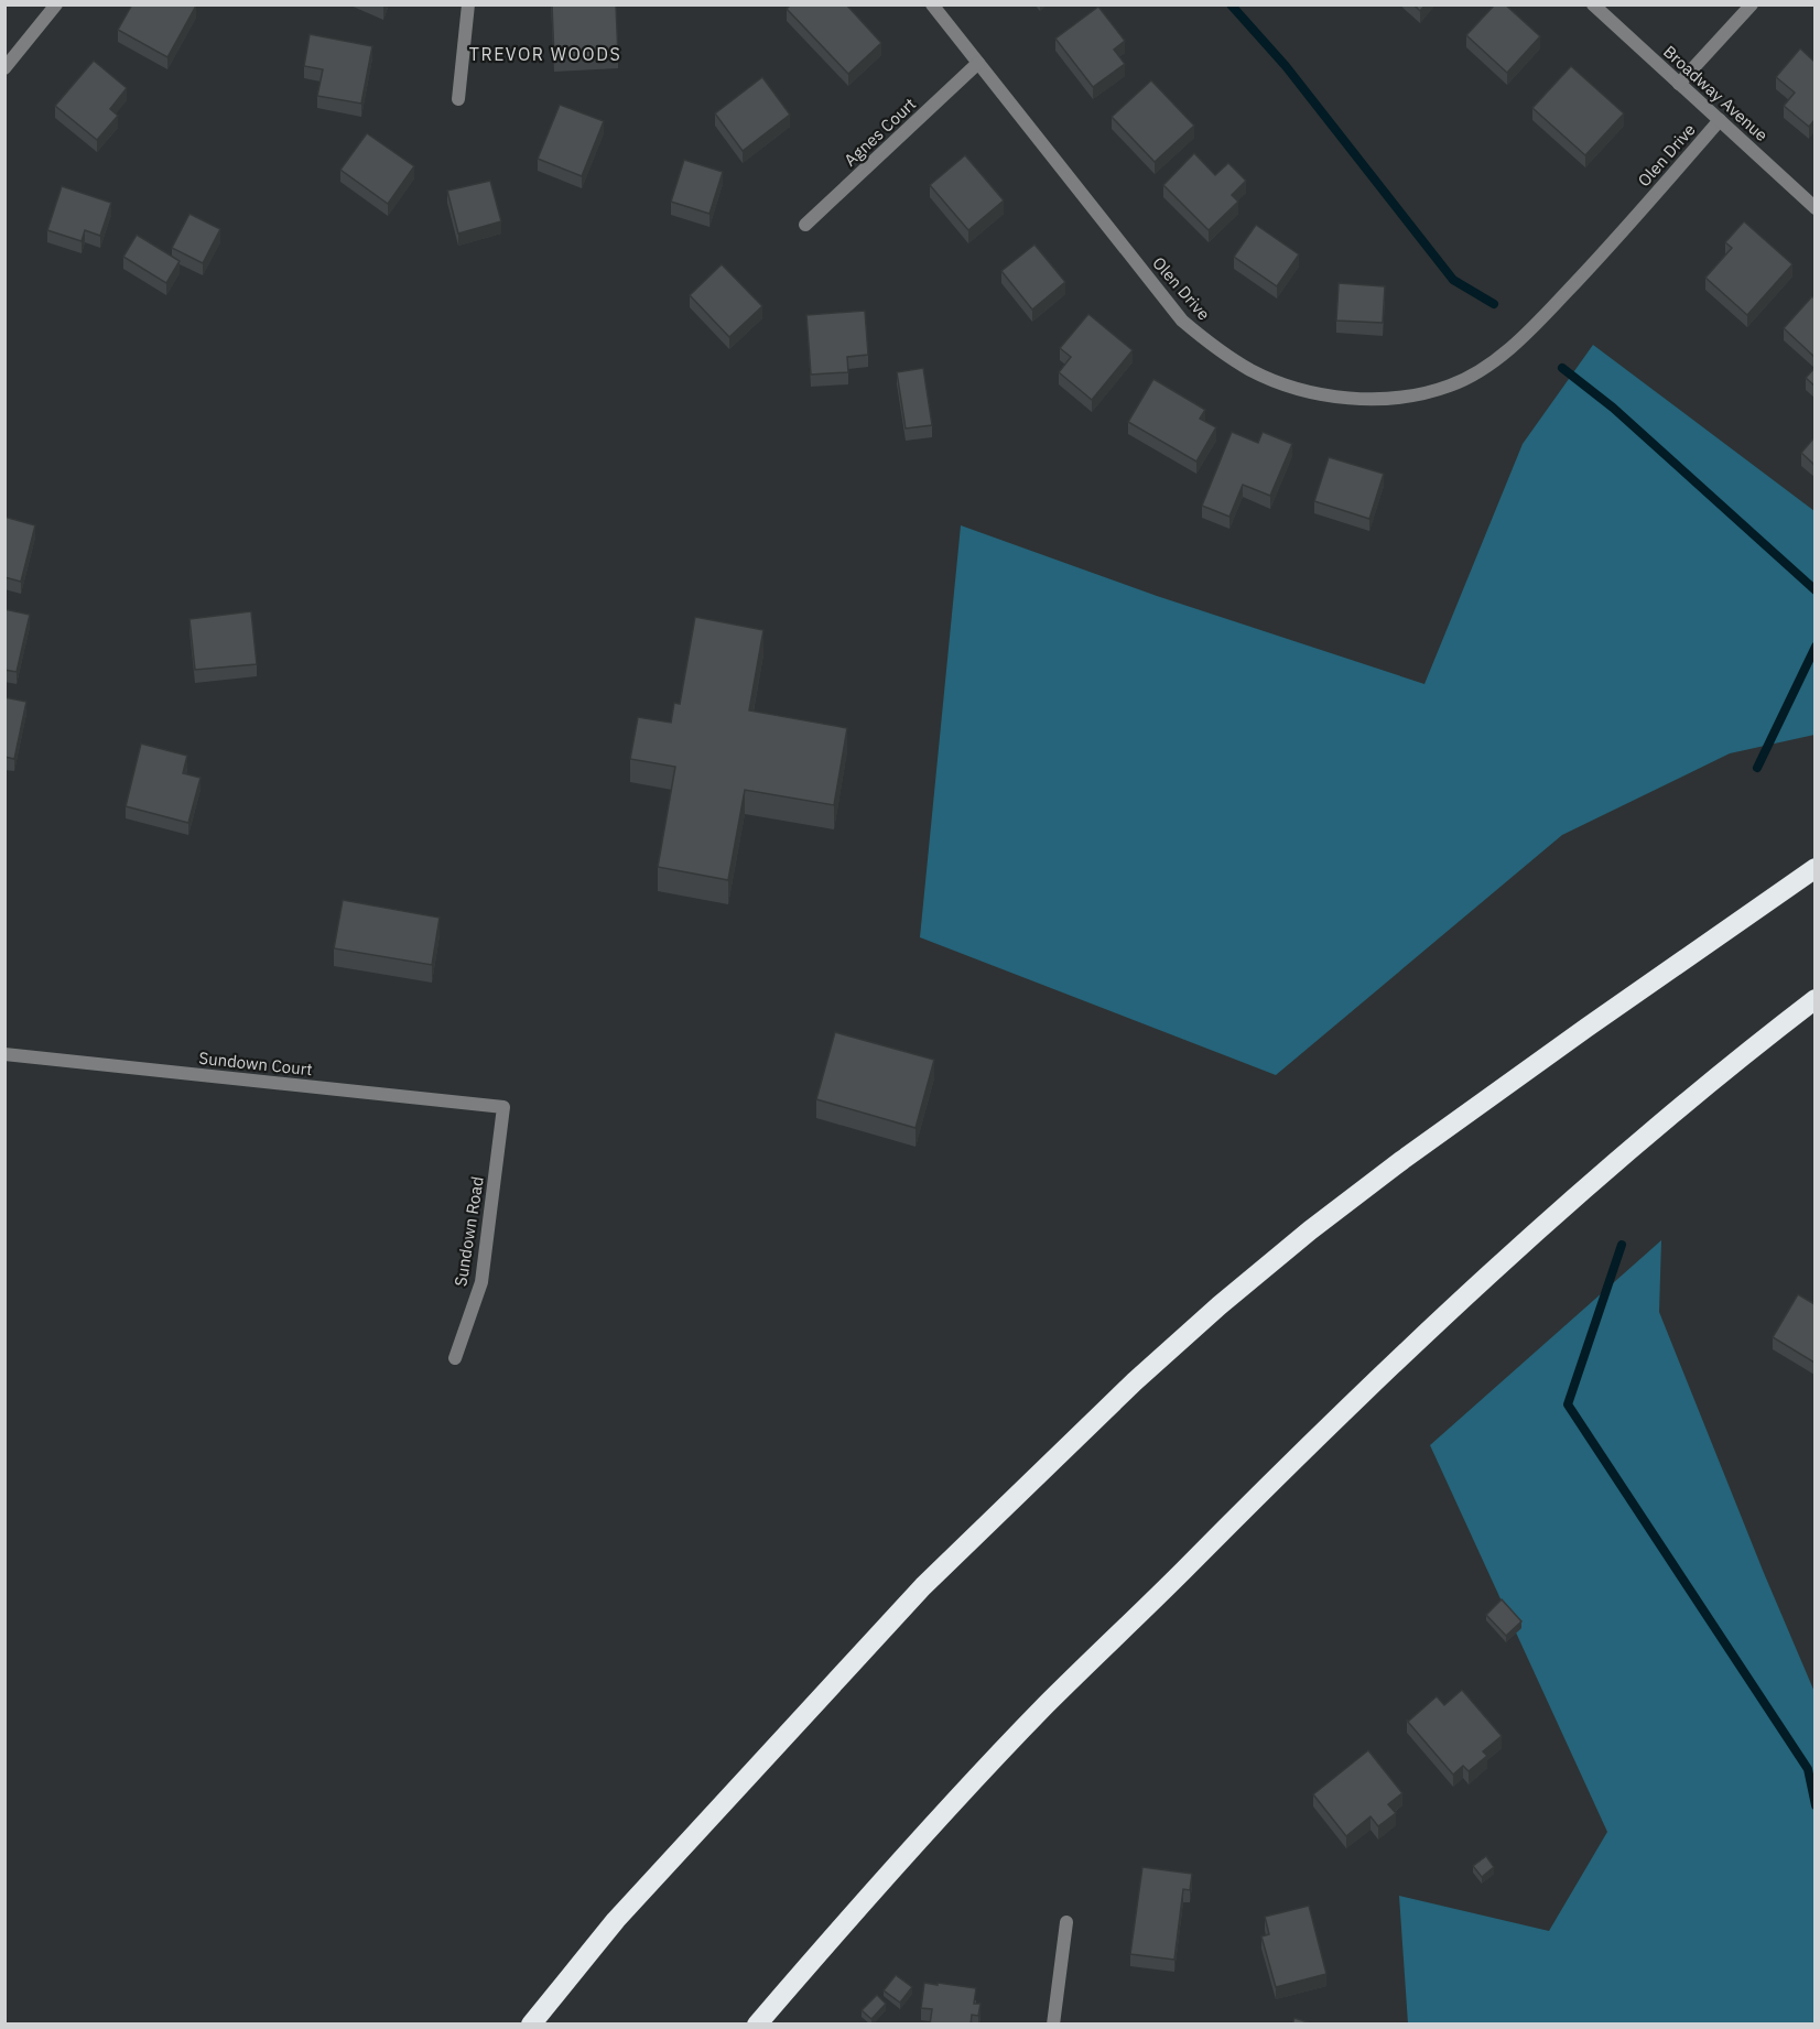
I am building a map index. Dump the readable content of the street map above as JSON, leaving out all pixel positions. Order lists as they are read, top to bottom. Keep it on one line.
{"streets":{"street":["Broadway Avenue","Agnes Court","Olen Drive","Sundown Court","Sundown Road"]},"crossings":[["Broadway Avenue","Olen Drive"],["Agnes Court","Olen Drive"],["Sundown Court","Sundown Road"]],"districts":["TREVOR WOODS"]}
